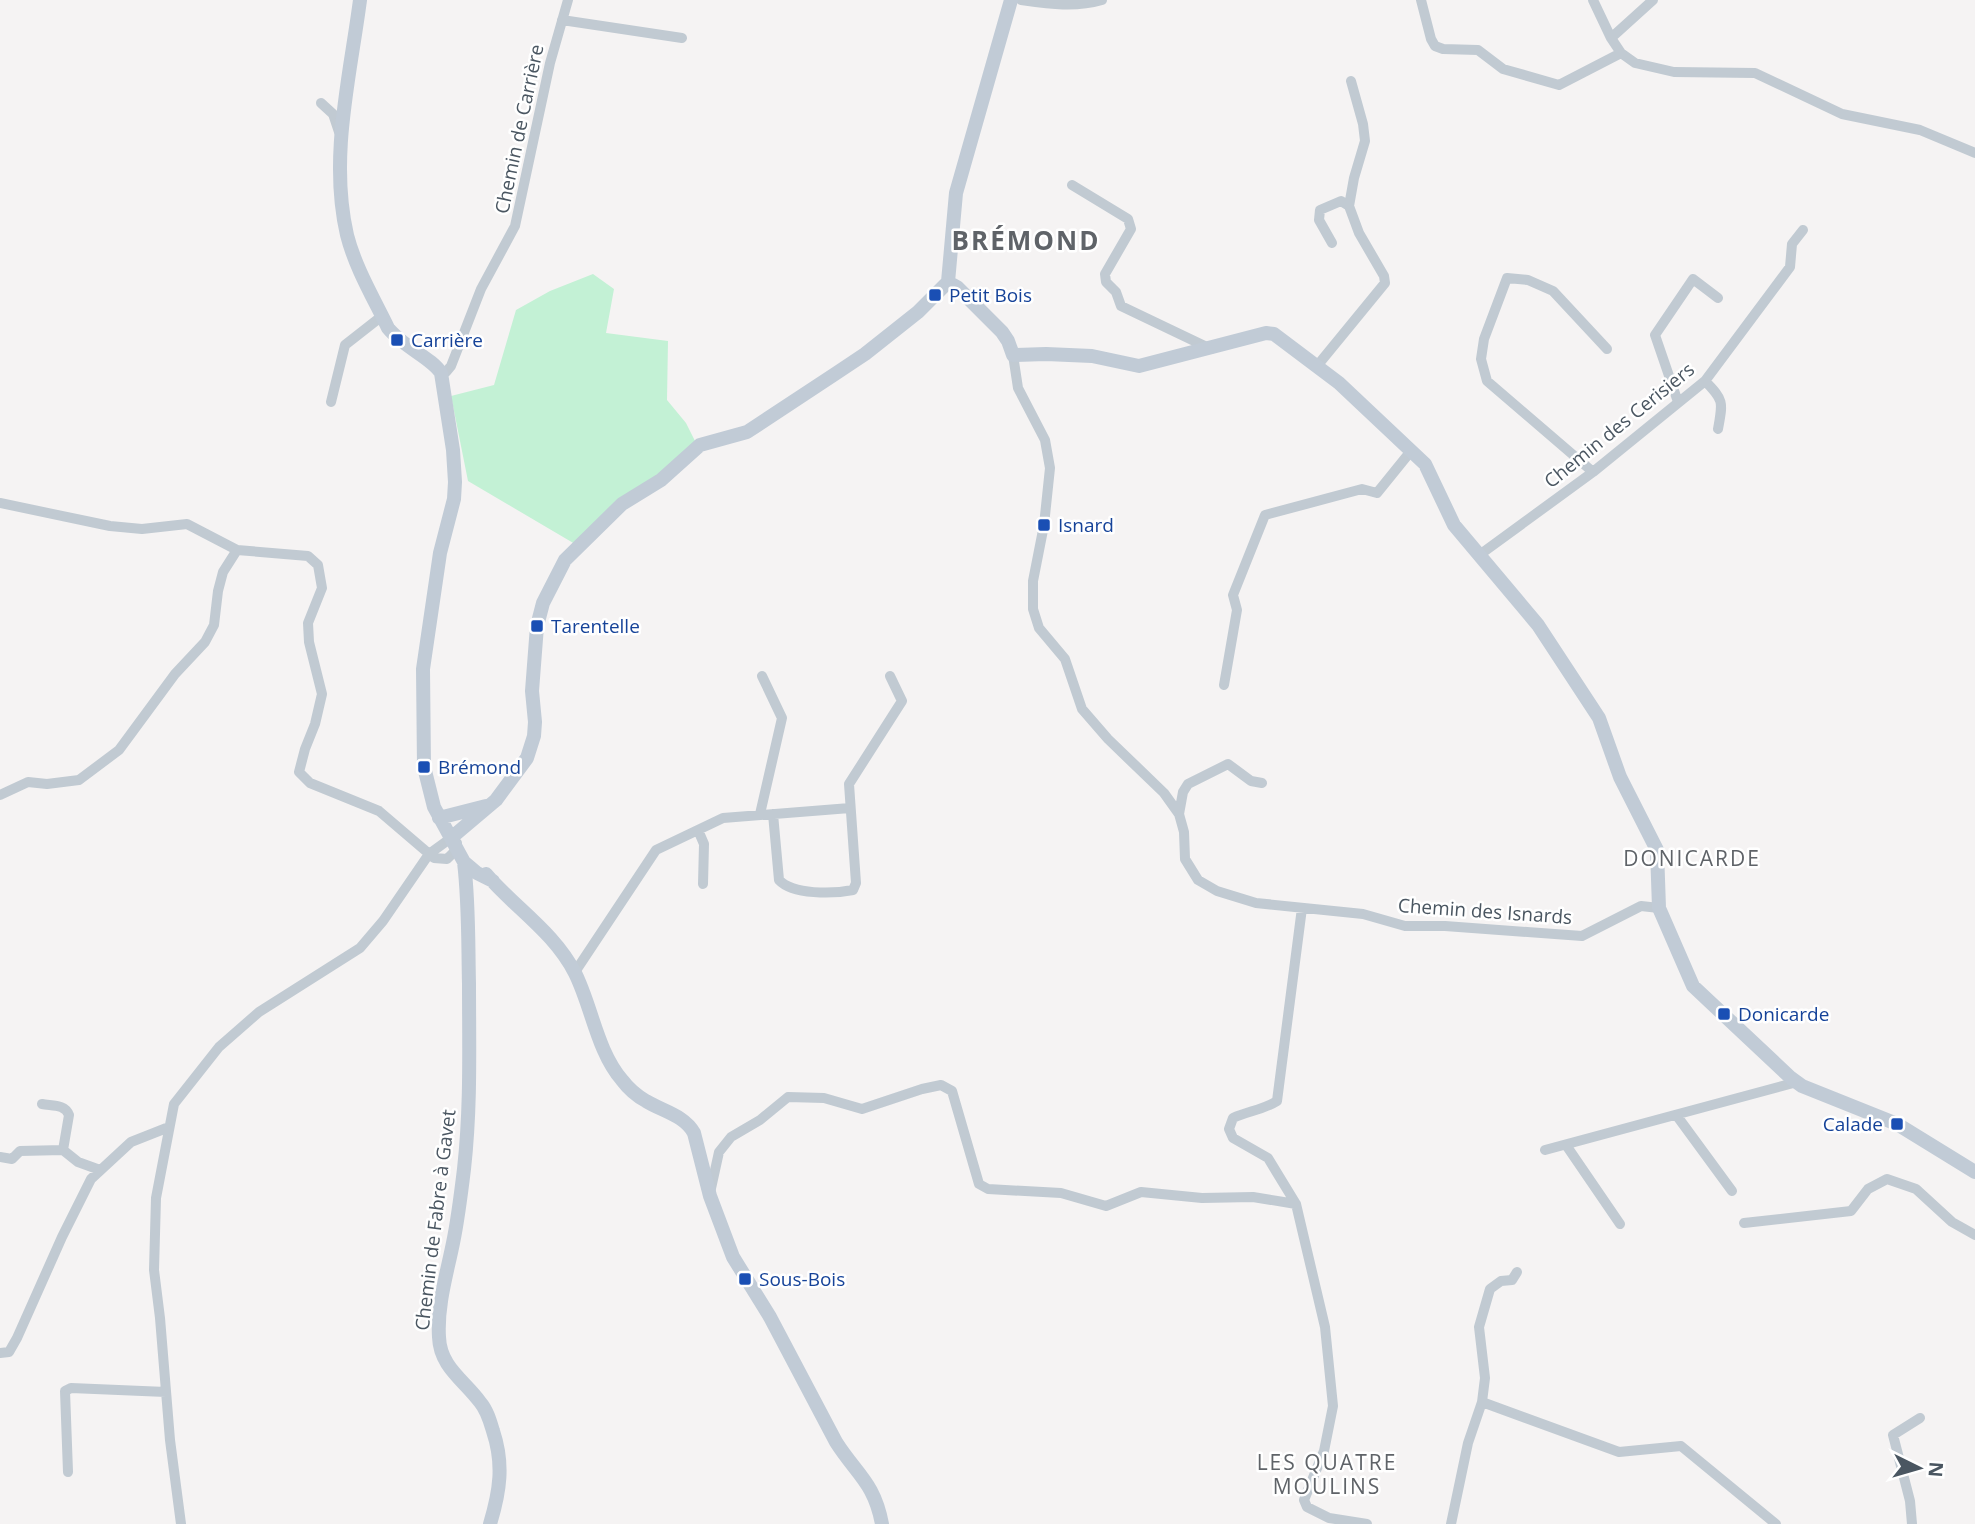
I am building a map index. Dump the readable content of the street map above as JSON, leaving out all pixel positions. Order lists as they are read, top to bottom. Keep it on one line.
{"streets":{"street":["Chemin de Carrière","Chemin des Cerisiers","Chemin des Isnards","Chemin de Fabre à Gavet"]},"districts":["BRÉMOND","DONICARDE","LES QUATRE MOULINS"],"places":{"transit":["Petit Bois","Carrière","Isnard","Tarentelle","Brémond","Donicarde","Calade","Sous-Bois"]},"north":"right"}
